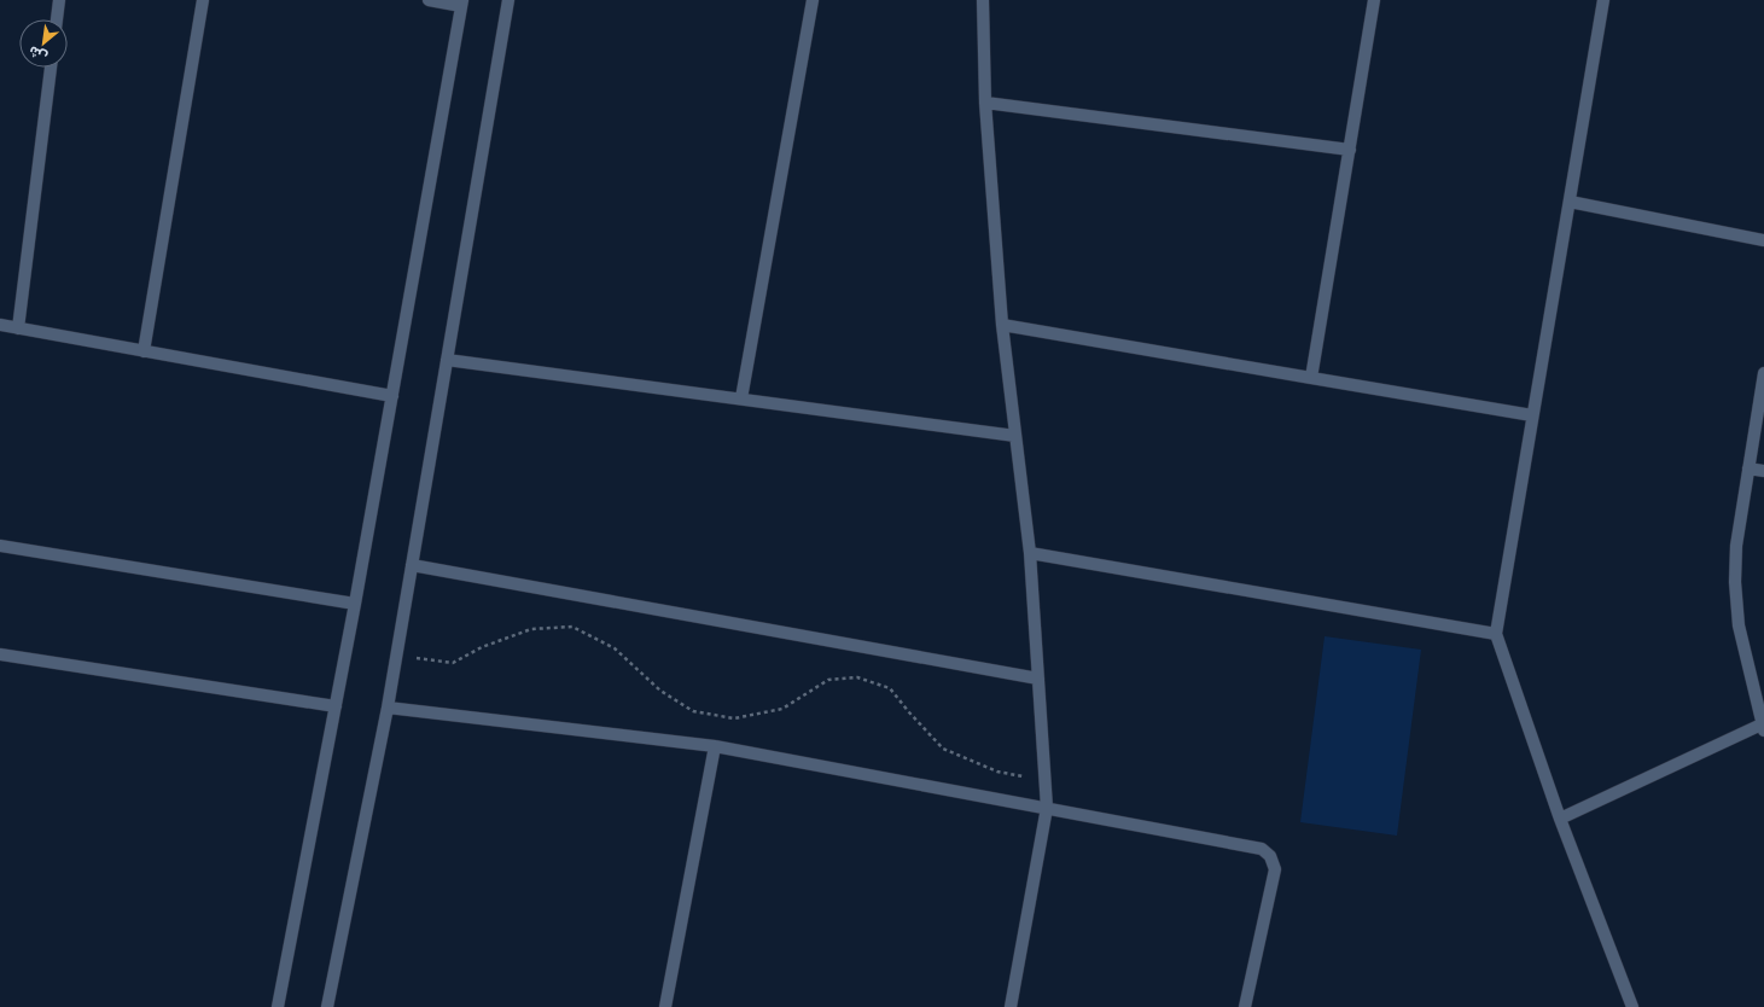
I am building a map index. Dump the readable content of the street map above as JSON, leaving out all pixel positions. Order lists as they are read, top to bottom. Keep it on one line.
{"north":"bottom left"}
